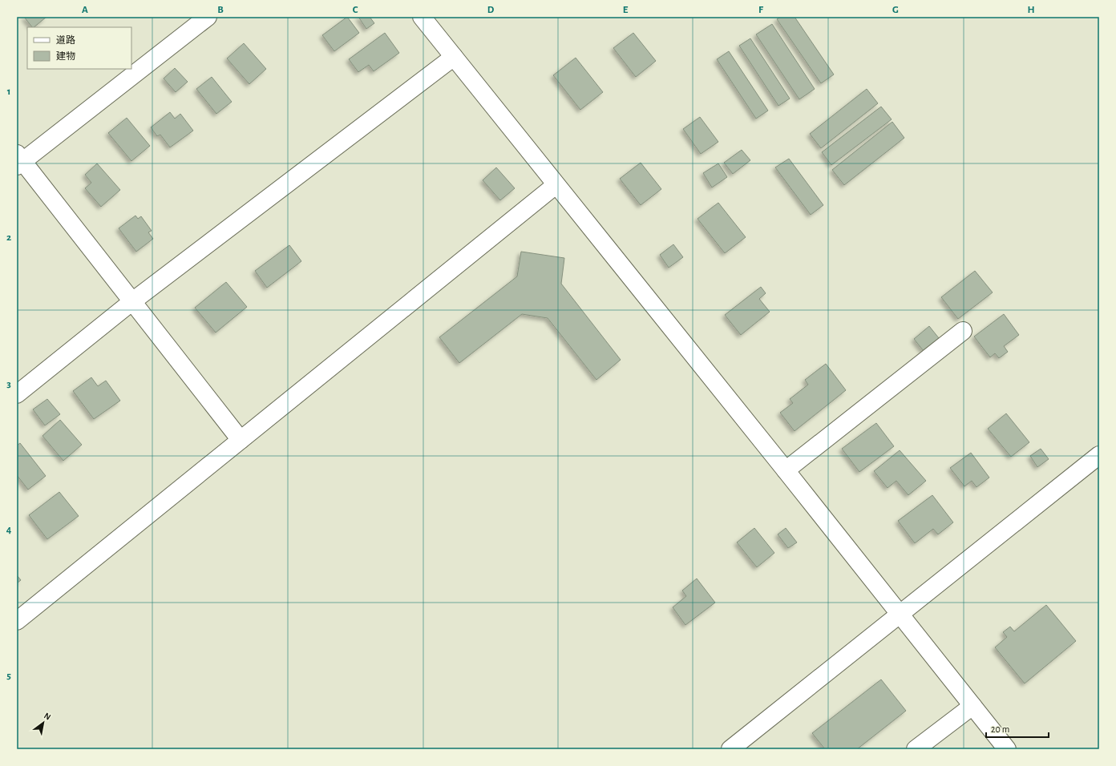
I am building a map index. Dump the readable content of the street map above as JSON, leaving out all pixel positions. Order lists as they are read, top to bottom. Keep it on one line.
{"legend":["道路","建物"],"scale_bar":"20 m","north":"top right","grid":{"columns":["A","B","C","D","E","F","G","H"],"rows":["1","2","3","4","5"]}}
